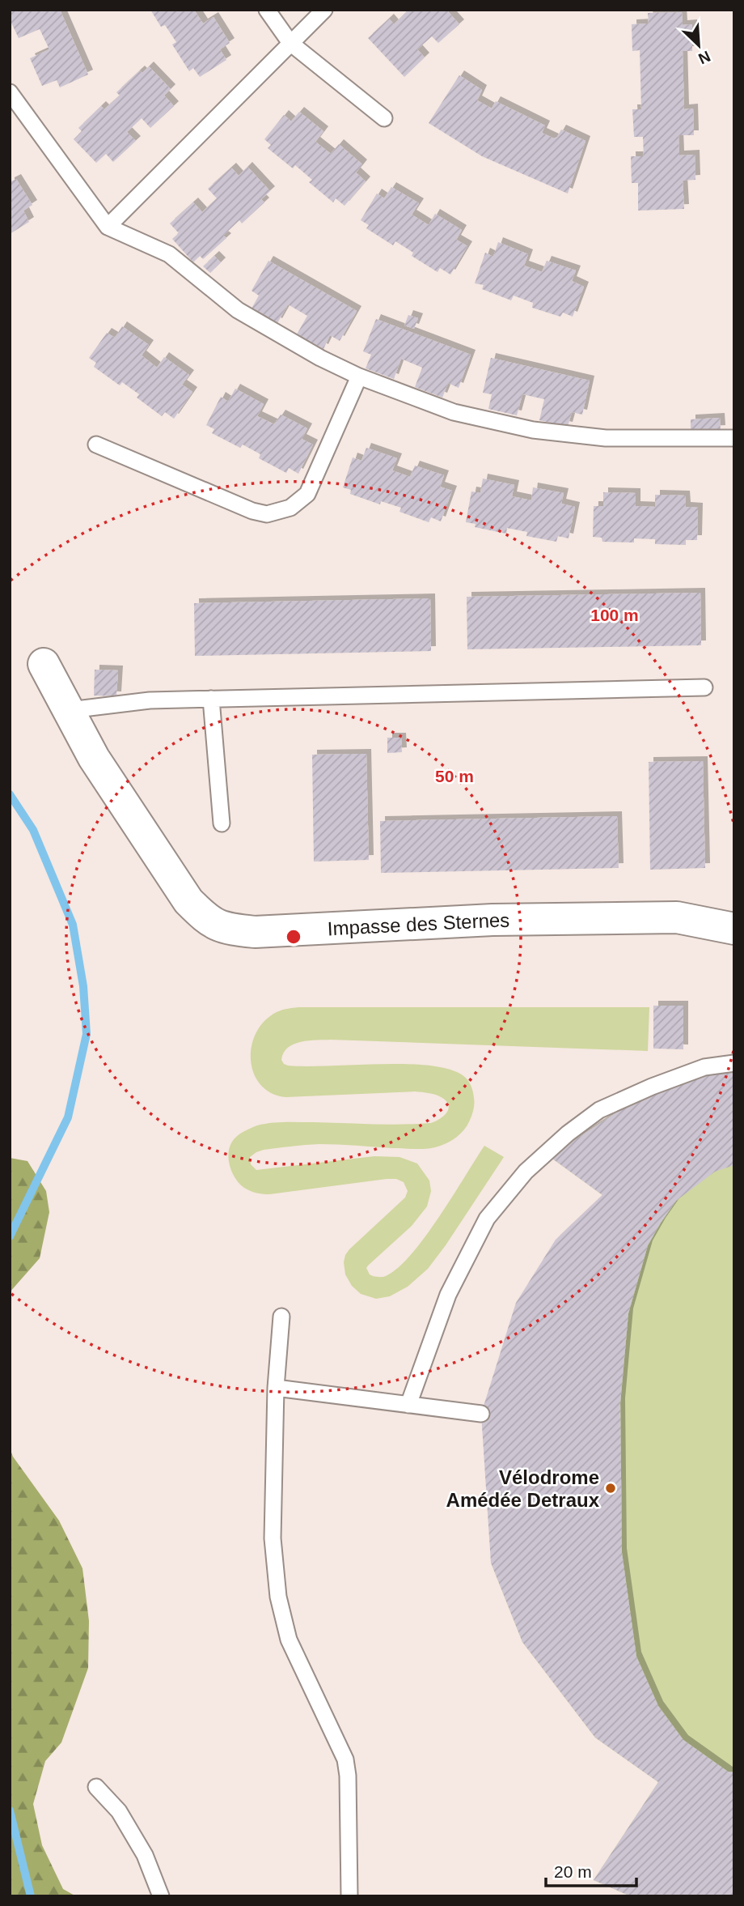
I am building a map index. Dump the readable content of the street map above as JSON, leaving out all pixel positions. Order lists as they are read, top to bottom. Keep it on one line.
{"streets":{"street":["Impasse des Sternes"]},"places":["Vélodrome Amédée Detraux"],"scale_bar":"20 m","north":"bottom right","rings":["100 m","50 m"]}
